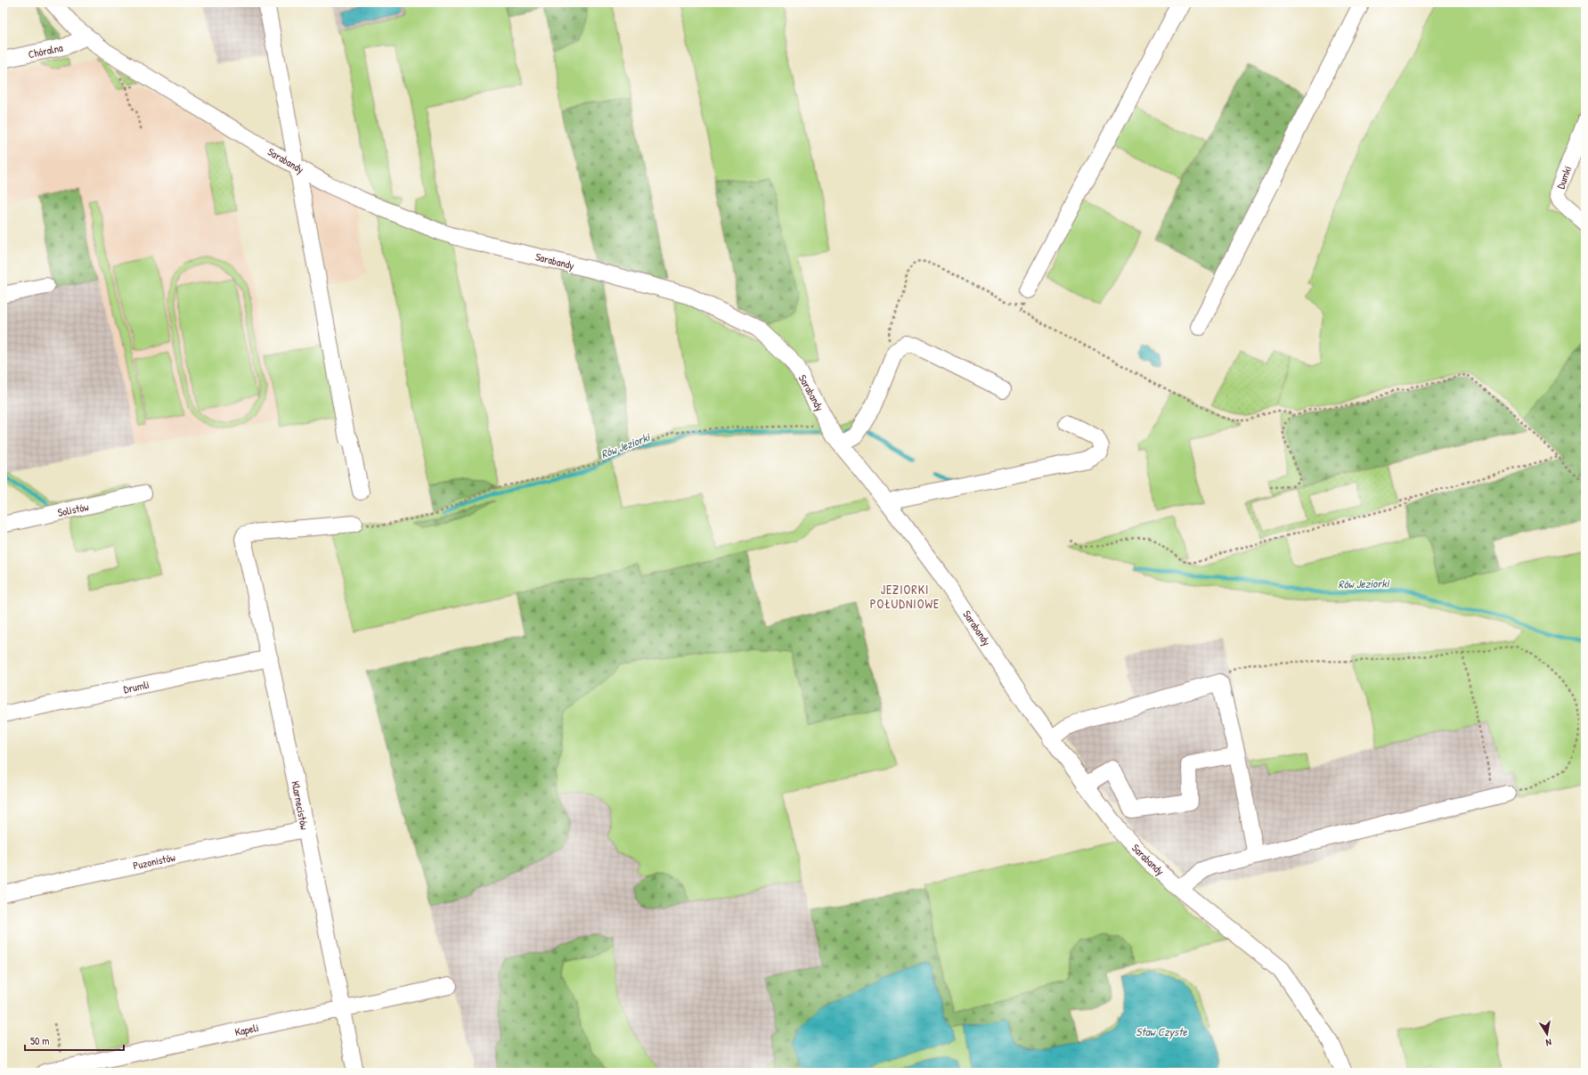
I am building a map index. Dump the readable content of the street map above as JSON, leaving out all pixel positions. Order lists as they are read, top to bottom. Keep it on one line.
{"streets":{"street":["Chóralna","Sarabandy","Dumki","Solistów","Drumli","Klarnecistów","Puzonistów","Kapeli"]},"crossings":[["Chóralna","Sarabandy"],["Drumli","Klarnecistów"],["Klarnecistów","Puzonistów"],["Klarnecistów","Kapeli"]],"districts":["JEZIORKI POŁUDNIOWE"],"water":["Rów Jeziorki","Staw Czyste"],"scale_bar":"50 m","north":"bottom"}
